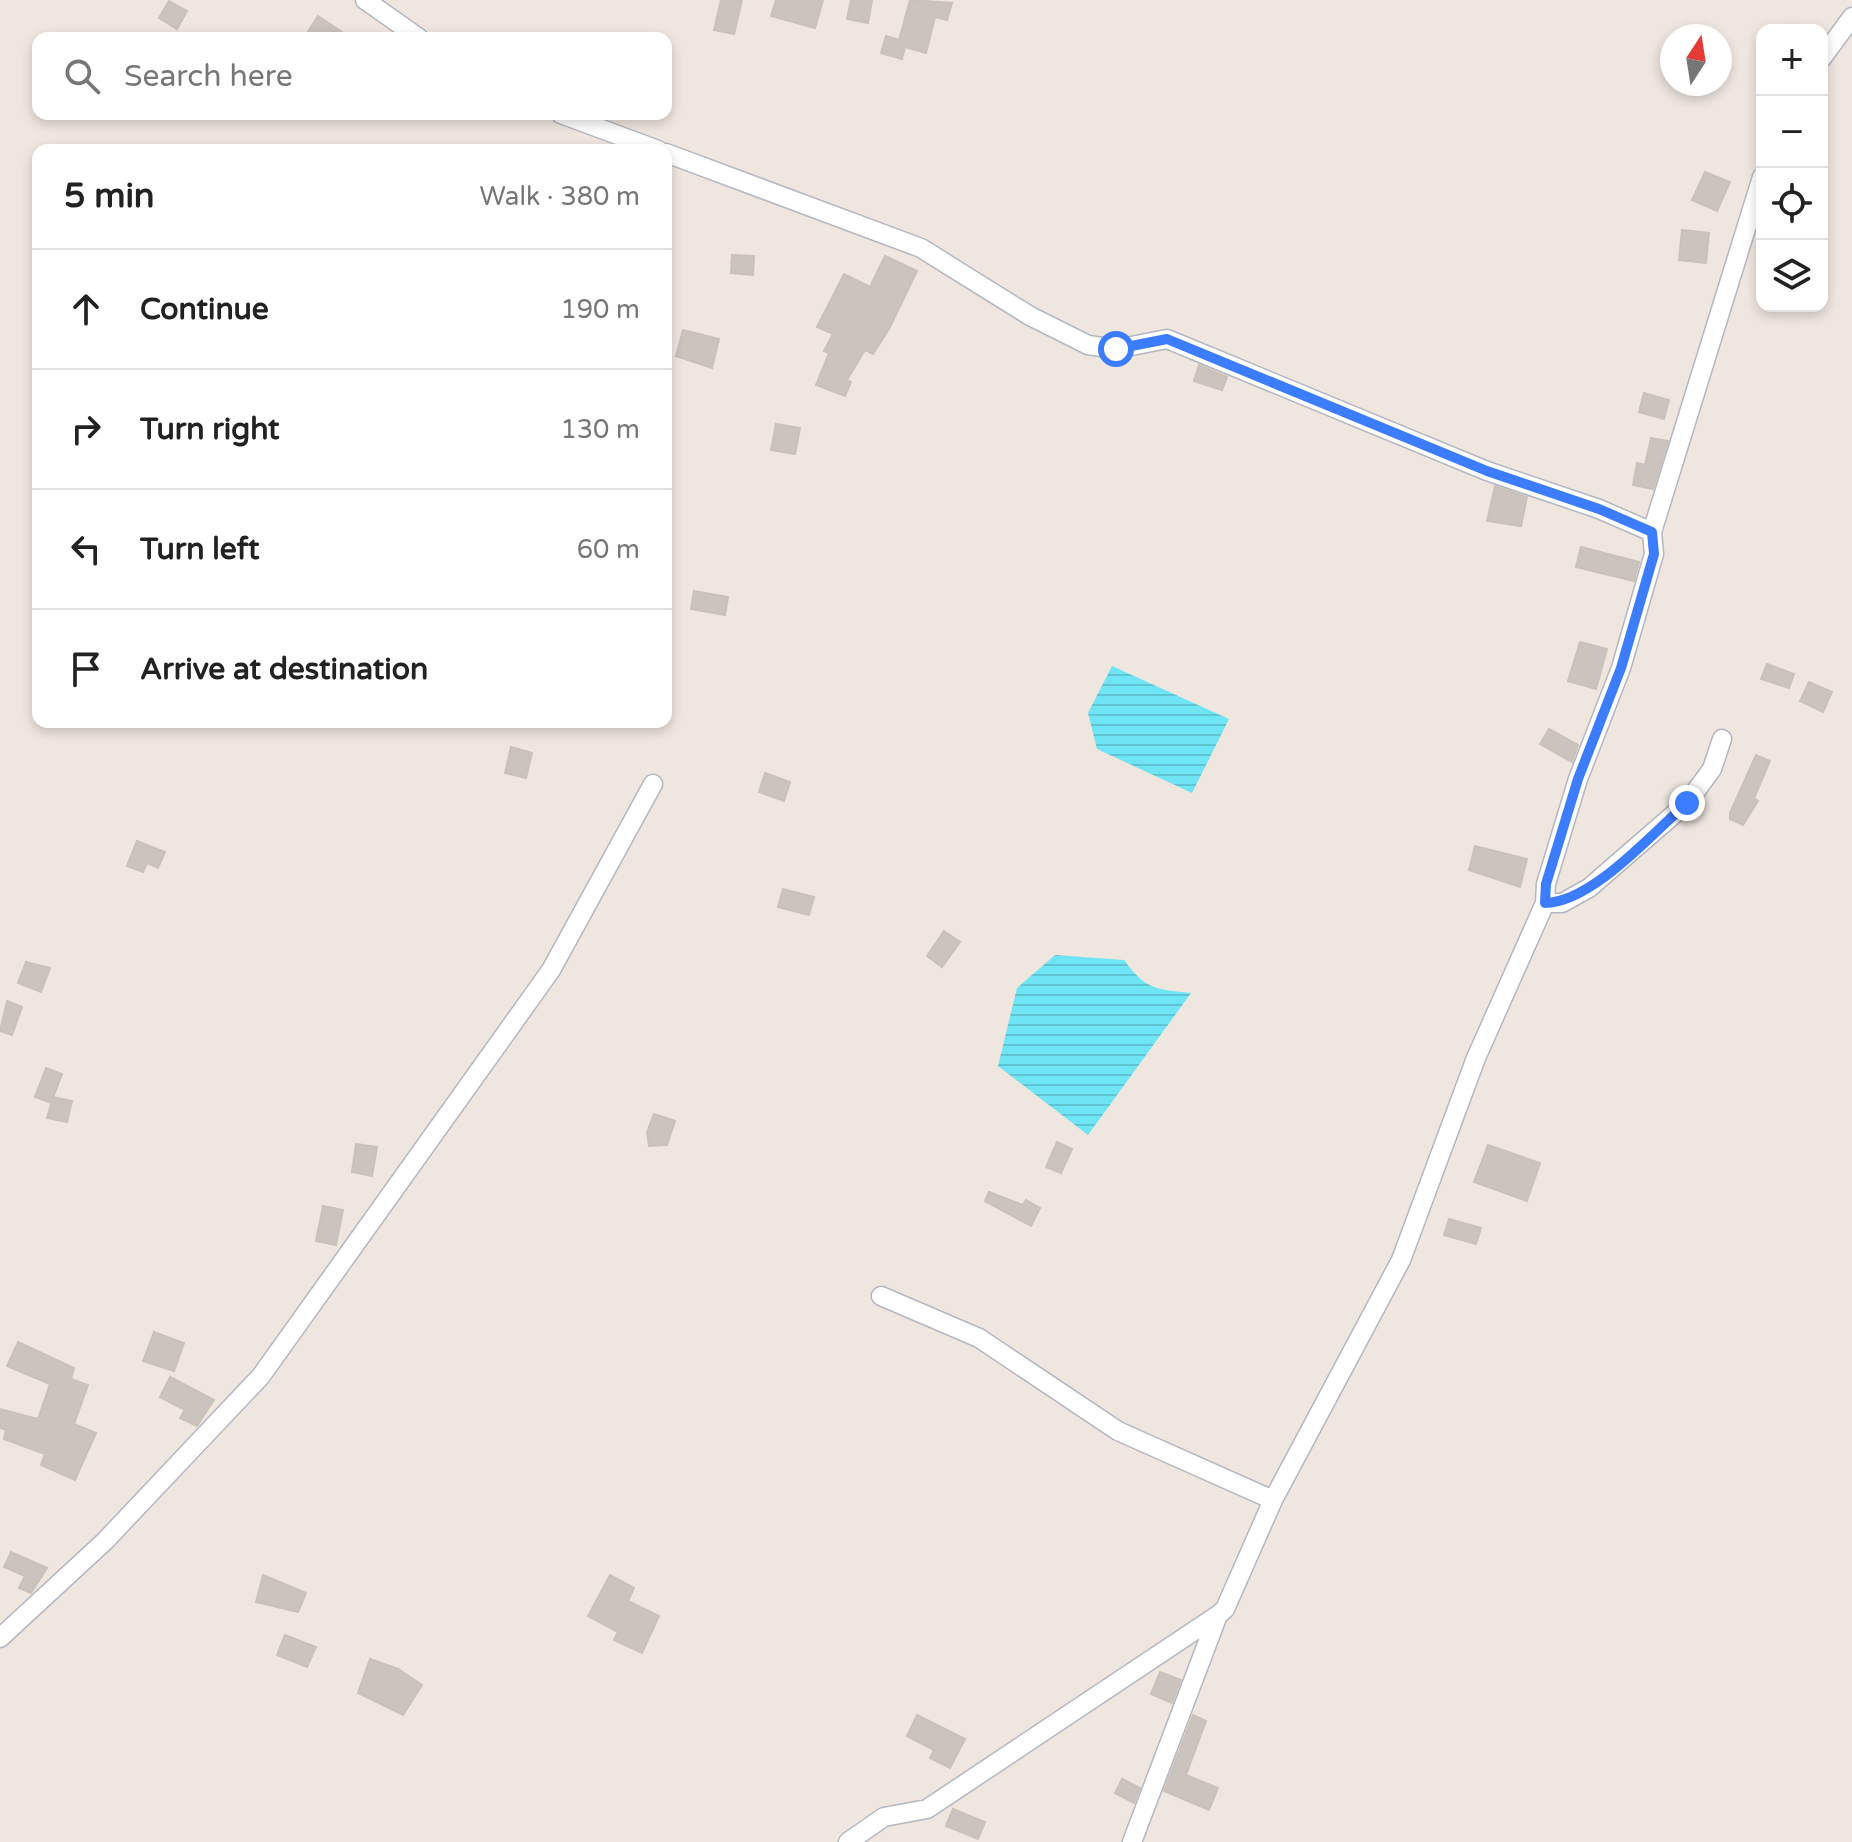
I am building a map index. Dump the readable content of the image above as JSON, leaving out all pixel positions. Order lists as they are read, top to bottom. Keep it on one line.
{"north":"top","page":{"map_buttons":["+","−"],"search":"Search here","heading":["5 min","Walk · 380 m"],"list":[["Continue","190 m"],["Turn right","130 m"],["Turn left","60 m"],"Arrive at destination"]}}
